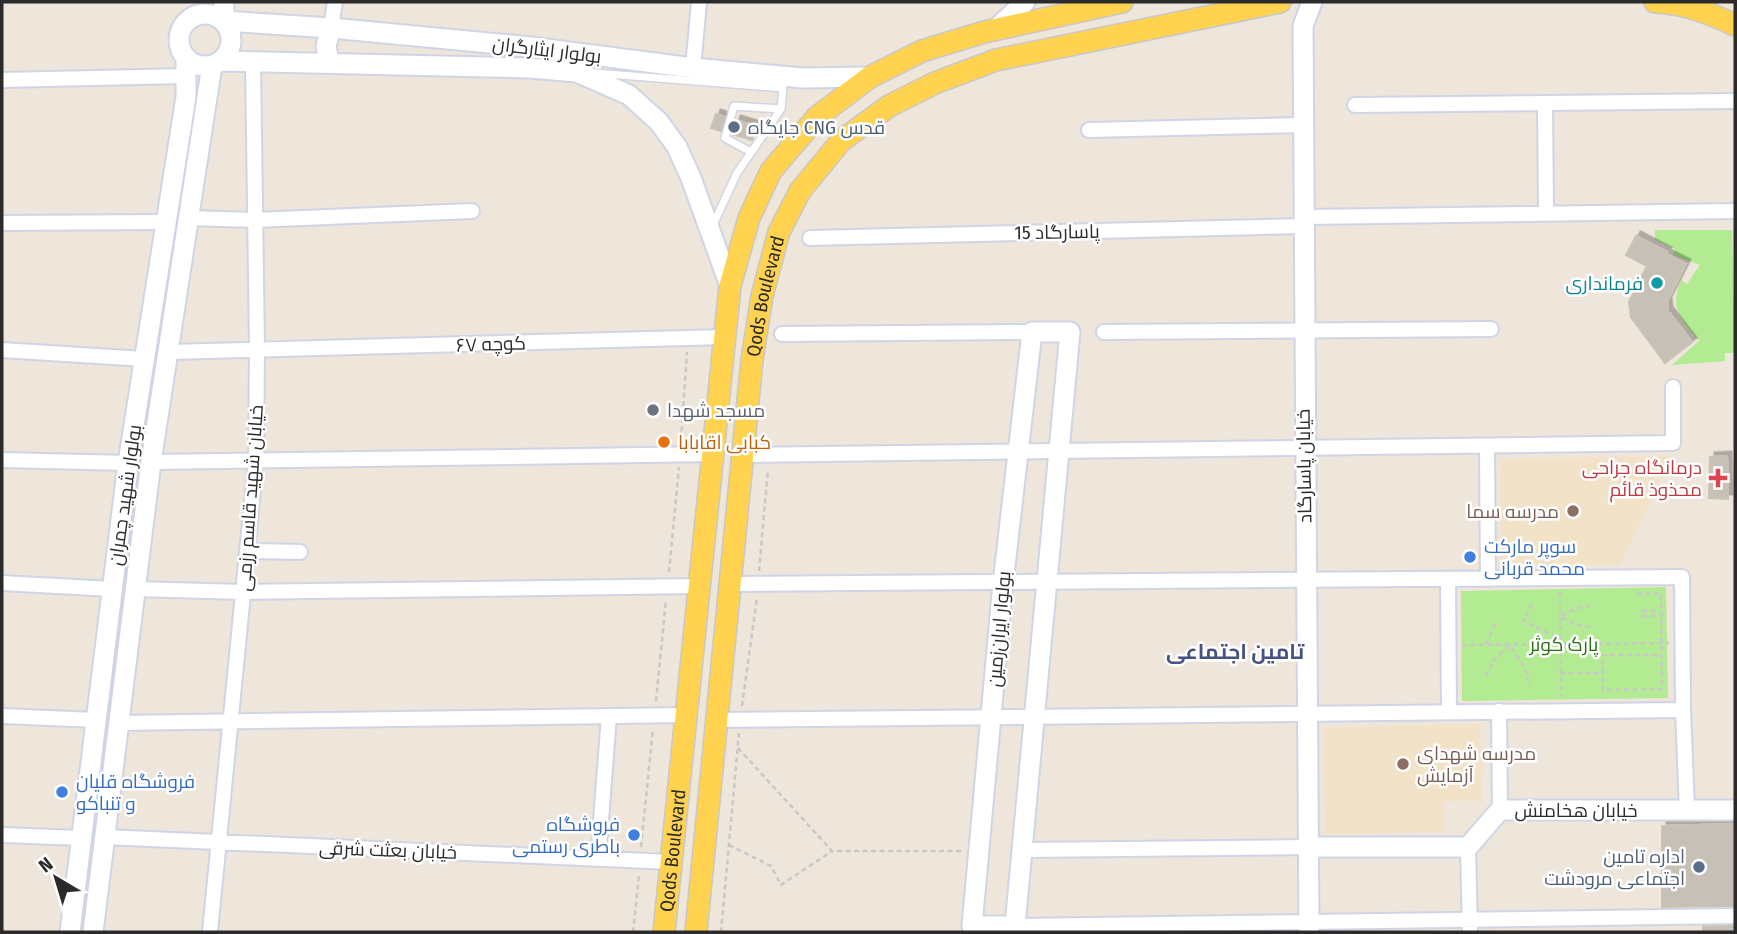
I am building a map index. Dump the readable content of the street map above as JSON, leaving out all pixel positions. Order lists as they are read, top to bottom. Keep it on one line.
{"streets":{"main road":["بولوار ایثارگران","Qods Boulevard","خیابان پاسارگاد","بولوار شهید چمران","بولوار ایران‌زمین","خیابان هخامنش"],"street":["پاسارگاد 15","کوچه ۶۷","خیابان شهید قاسم رزمی","خیابان بعثت شرقی"]},"crossings":[["بولوار ایثارگران","Qods Boulevard"],["بولوار ایثارگران","بولوار شهید چمران"],["بولوار ایثارگران","خیابان شهید قاسم رزمی"],["پاسارگاد 15","خیابان پاسارگاد"],["Qods Boulevard","کوچه ۶۷"],["Qods Boulevard","خیابان بعثت شرقی"],["کوچه ۶۷","بولوار شهید چمران"],["کوچه ۶۷","خیابان شهید قاسم رزمی"],["بولوار شهید چمران","خیابان بعثت شرقی"],["خیابان شهید قاسم رزمی","خیابان بعثت شرقی"]],"districts":["تامین اجتماعی"],"parks":["پارک کوثر"],"places":{"other":["جایگاه CNG قدس","فرمانداری","مسجد شهدا","کبابی اقابابا","مدرسه سما","سوپر مارکت محمد قربانی","مدرسه شهدای آزمایش","فروشگاه قلیان و تنباکو","فروشگاه باطری رستمی","اداره تامین اجتماعی مرودشت"],"health":["درمانگاه جراحی محذوذ قائم"]},"north":"top left"}
